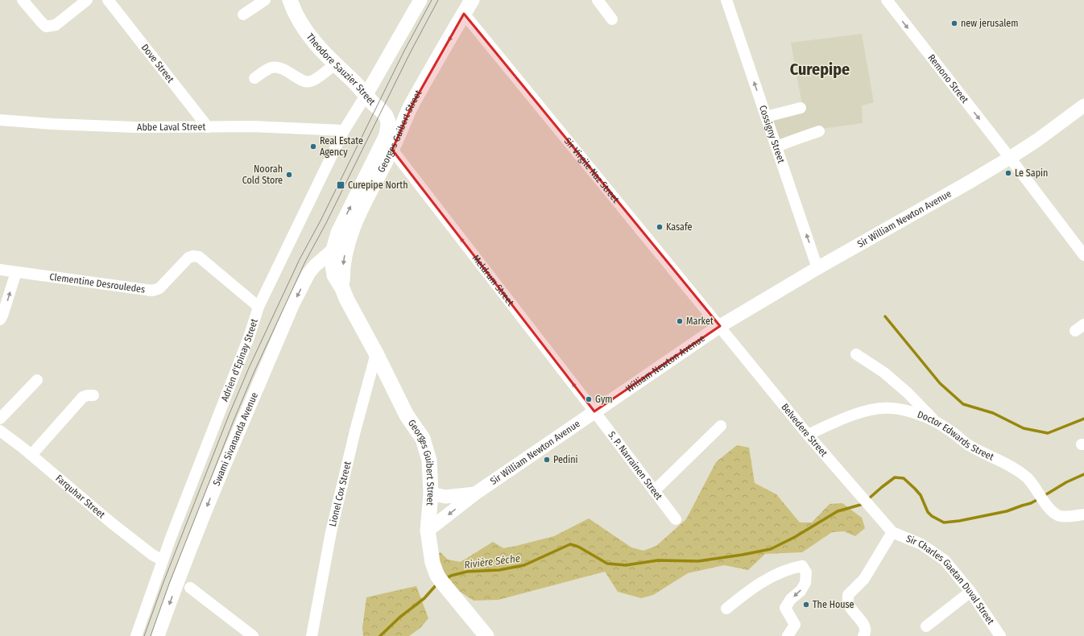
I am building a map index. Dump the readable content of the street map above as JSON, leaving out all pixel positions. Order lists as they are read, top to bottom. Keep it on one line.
{"streets":{"main road":["Theodore Sauzier Street","Georges Guibert Street"],"street":["Dove Street","Remono Street","Abbe Laval Street","Cossigny Street","Sir Virgile Naz Street","Sir William Newton Avenue","Meldrum Street","Clementine Desrouledes","Adrien d'Epinay Street","William Newton Avenue","Belvedere Street","Doctor Edwards Street","Swami Sivananda Avenue","S. P. Narrainen Street","Lionel Cox Street","Farquhar Street","Sir Charles Gaetan Duval Street"]},"crossings":[["Dove Street","Abbe Laval Street"],["Theodore Sauzier Street","Georges Guibert Street"],["Theodore Sauzier Street","Meldrum Street"],["Theodore Sauzier Street","Adrien d'Epinay Street"],["Remono Street","Sir William Newton Avenue"],["Abbe Laval Street","Adrien d'Epinay Street"],["Georges Guibert Street","Sir Virgile Naz Street"],["Georges Guibert Street","Sir William Newton Avenue"],["Georges Guibert Street","Meldrum Street"],["Georges Guibert Street","Swami Sivananda Avenue"],["Georges Guibert Street","Lionel Cox Street"],["Cossigny Street","Sir William Newton Avenue"],["Sir Virgile Naz Street","Sir William Newton Avenue"],["Sir Virgile Naz Street","William Newton Avenue"],["Sir Virgile Naz Street","Belvedere Street"],["Sir William Newton Avenue","Meldrum Street"],["Sir William Newton Avenue","William Newton Avenue"],["Sir William Newton Avenue","Belvedere Street"],["Sir William Newton Avenue","S. P. Narrainen Street"],["Meldrum Street","William Newton Avenue"],["Meldrum Street","S. P. Narrainen Street"],["Clementine Desrouledes","Adrien d'Epinay Street"],["Adrien d'Epinay Street","Farquhar Street"],["William Newton Avenue","Belvedere Street"],["William Newton Avenue","S. P. Narrainen Street"],["Belvedere Street","Doctor Edwards Street"],["Belvedere Street","Sir Charles Gaetan Duval Street"]],"one_way":["Remono Street","Cossigny Street","Meldrum Street","Swami Sivananda Avenue"],"districts":["Curepipe"],"water":["Rivière Sèche"],"places":{"other":["new jerusalem","Real Estate Agency","Le Sapin","Noorah Cold Store","Kasafe","Market","Gym","Pedini","The House"],"transit":["Curepipe North"]}}
